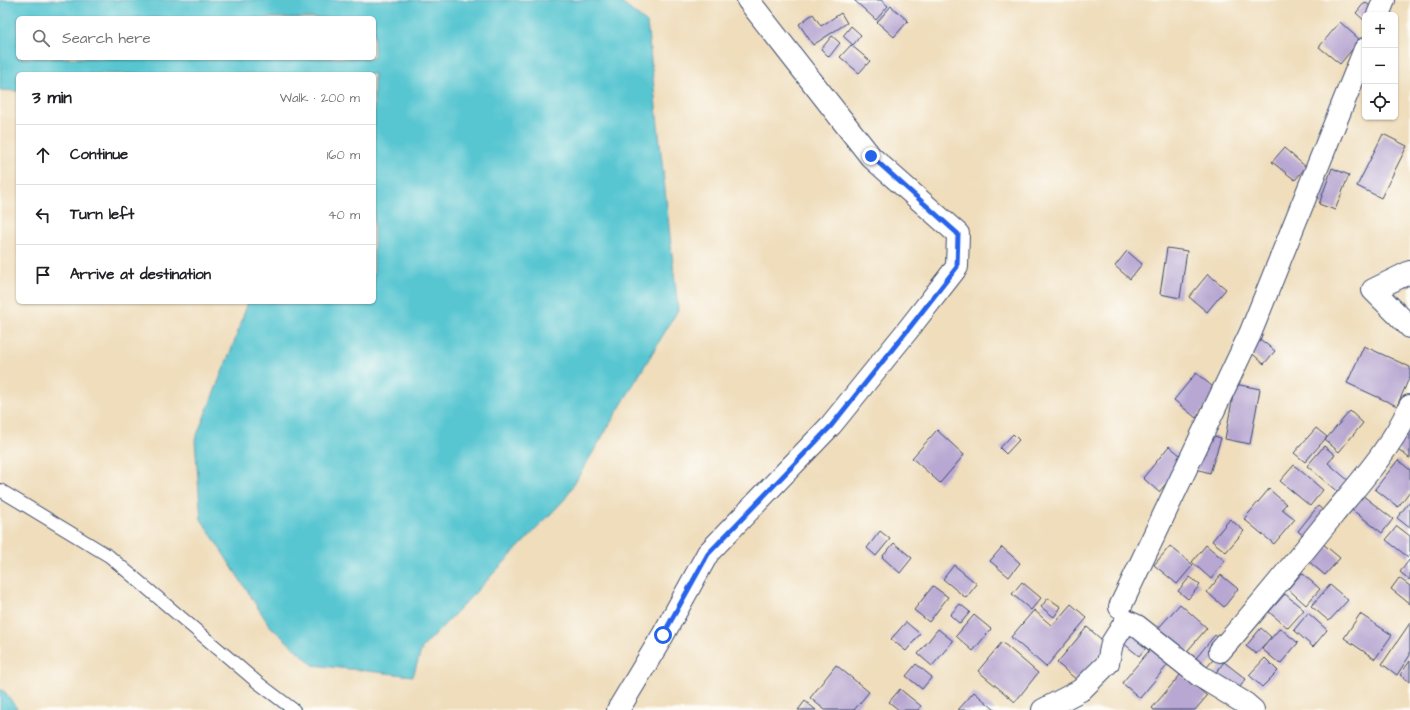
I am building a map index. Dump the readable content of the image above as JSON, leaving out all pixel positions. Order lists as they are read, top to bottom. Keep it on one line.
{"page":{"map_buttons":["+","−"],"search":"Search here","heading":["3 min","Walk · 200 m"],"list":[["Continue","160 m"],["Turn left","40 m"],"Arrive at destination"]}}
